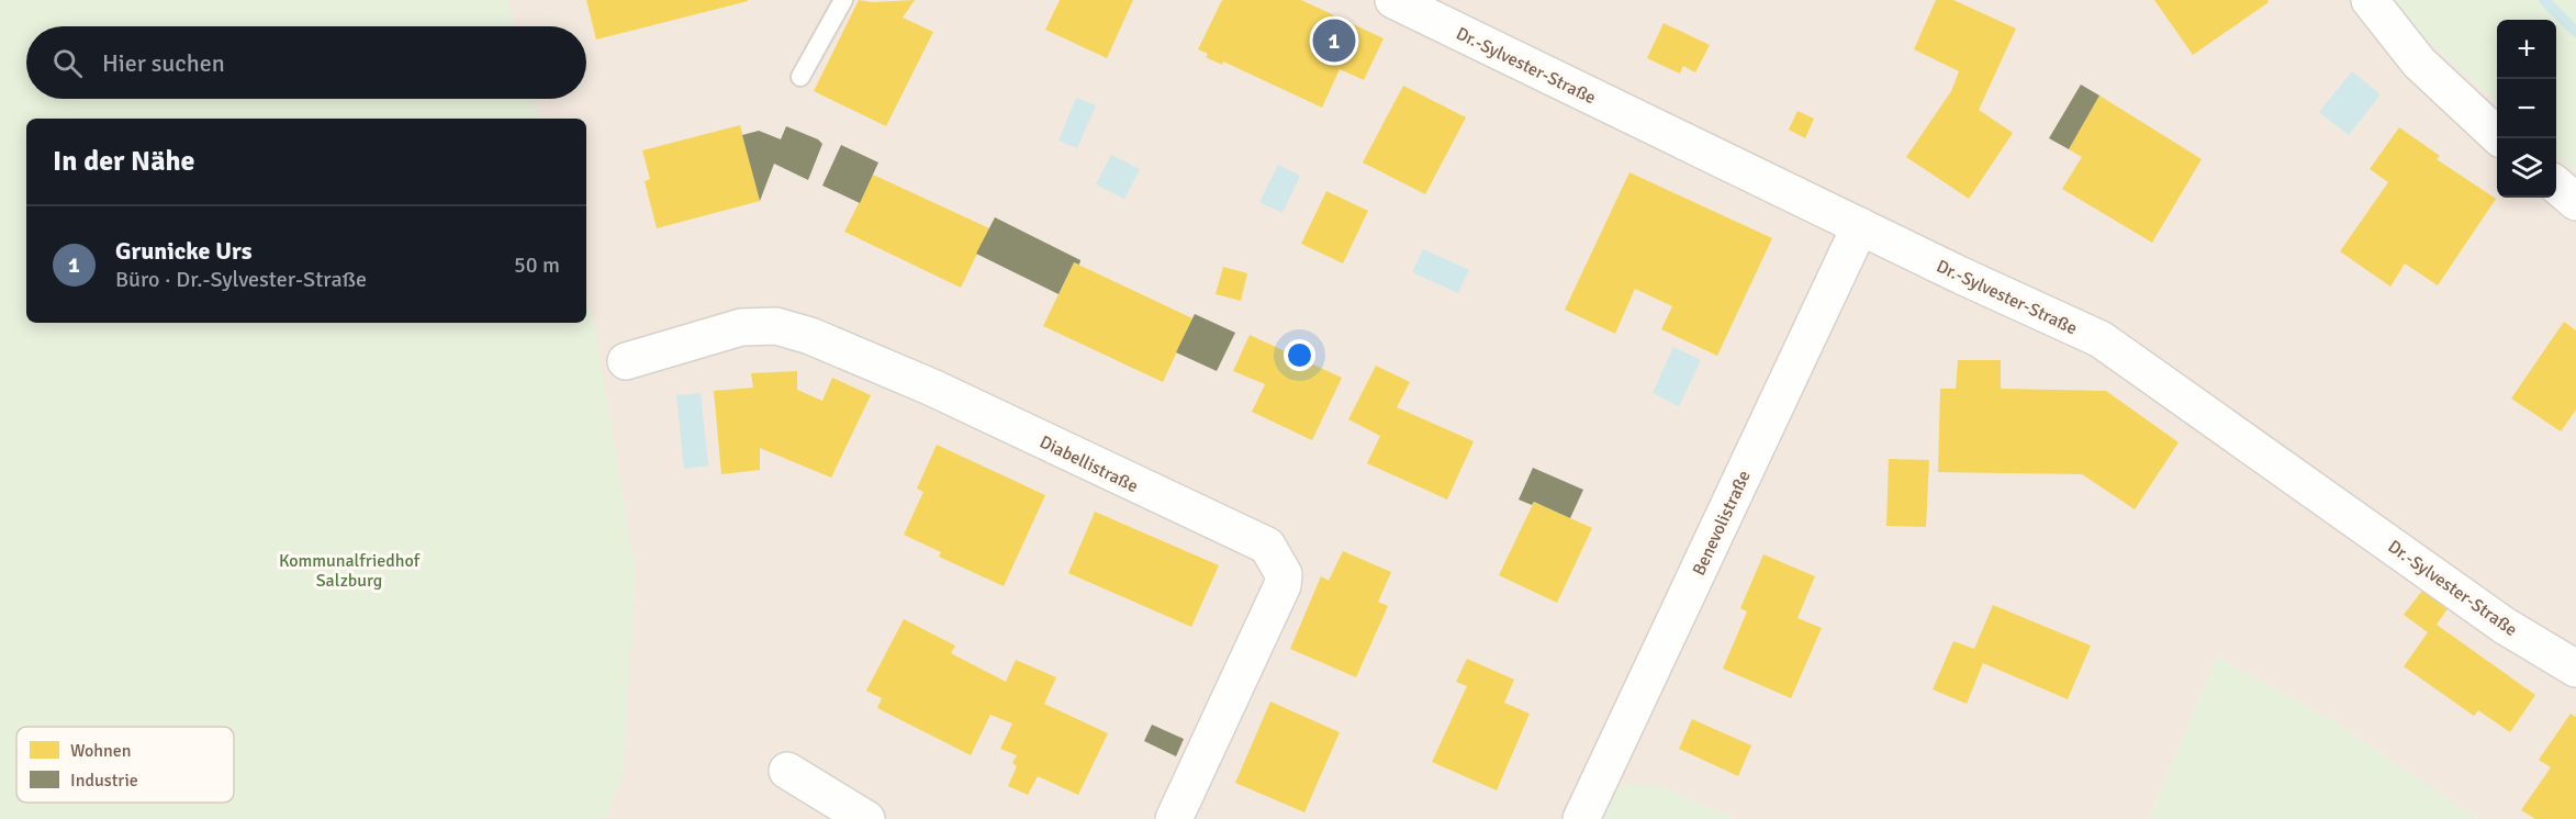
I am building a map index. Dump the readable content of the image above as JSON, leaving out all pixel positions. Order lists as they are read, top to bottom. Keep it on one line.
{"streets":{"street":["Dr.-Sylvester-Straße","Diabellistraße","Benevolistraße"]},"crossings":[["Dr.-Sylvester-Straße","Benevolistraße"]],"parks":["Kommunalfriedhof Salzburg"],"legend":["Wohnen","Industrie"],"page":{"pins":"1","map_buttons":["+","−"],"search":"Hier suchen","heading":"In der Nähe","list":[{"mark":"1","name":"Grunicke Urs","note":"Büro · Dr.-Sylvester-Straße","value":"50 m"}]}}
